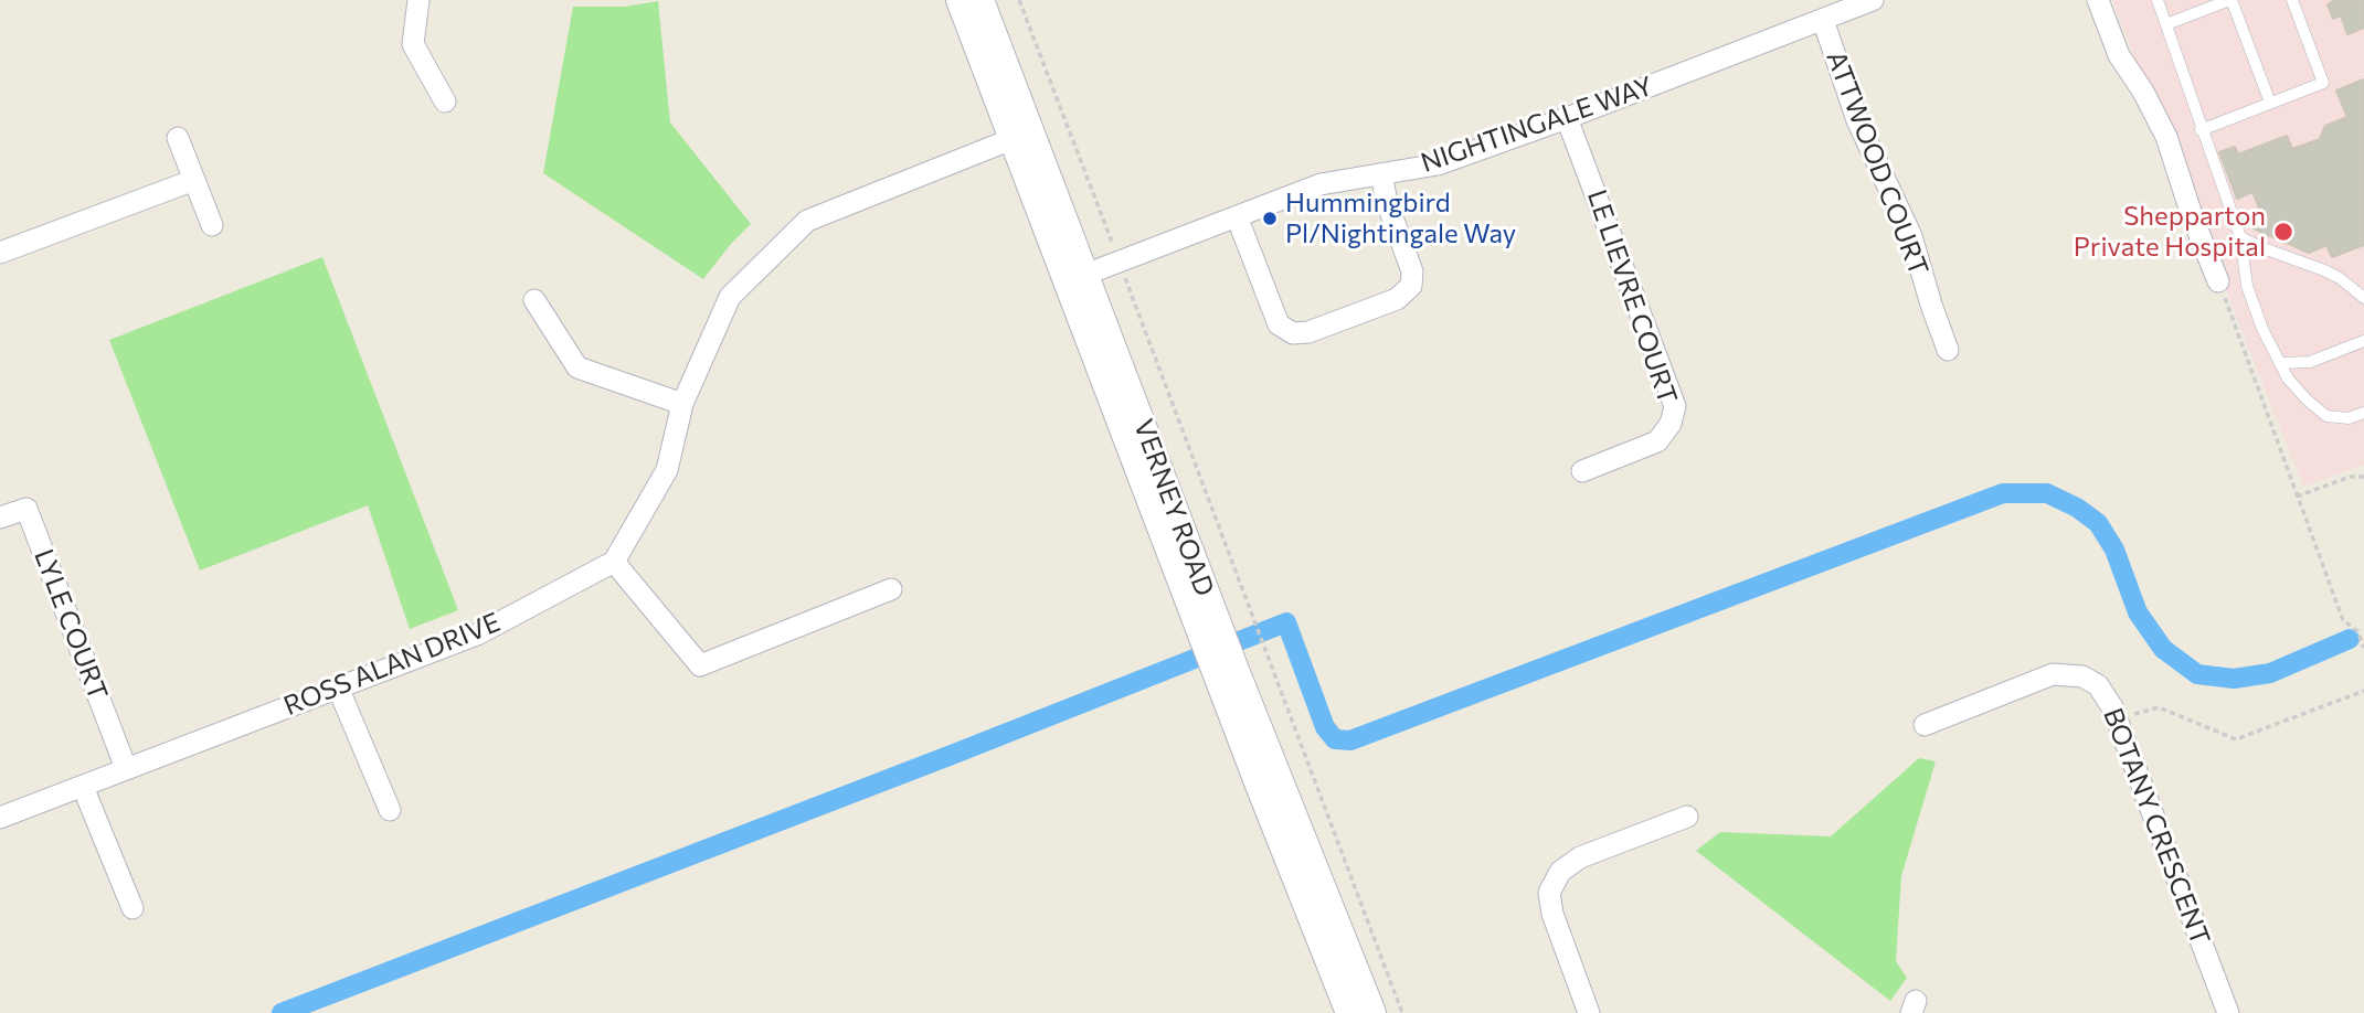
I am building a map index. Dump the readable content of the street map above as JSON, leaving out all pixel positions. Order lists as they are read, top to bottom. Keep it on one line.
{"streets":{"street":["NIGHTINGALE WAY","ATTWOOD COURT","LE LIEVRE COURT","VERNEY ROAD","LYLE COURT","ROSS ALAN DRIVE","BOTANY CRESCENT"]},"crossings":[["NIGHTINGALE WAY","ATTWOOD COURT"],["NIGHTINGALE WAY","LE LIEVRE COURT"],["NIGHTINGALE WAY","VERNEY ROAD"],["LYLE COURT","ROSS ALAN DRIVE"]],"places":["Hummingbird Pl/Nightingale Way","Shepparton Private Hospital"]}
